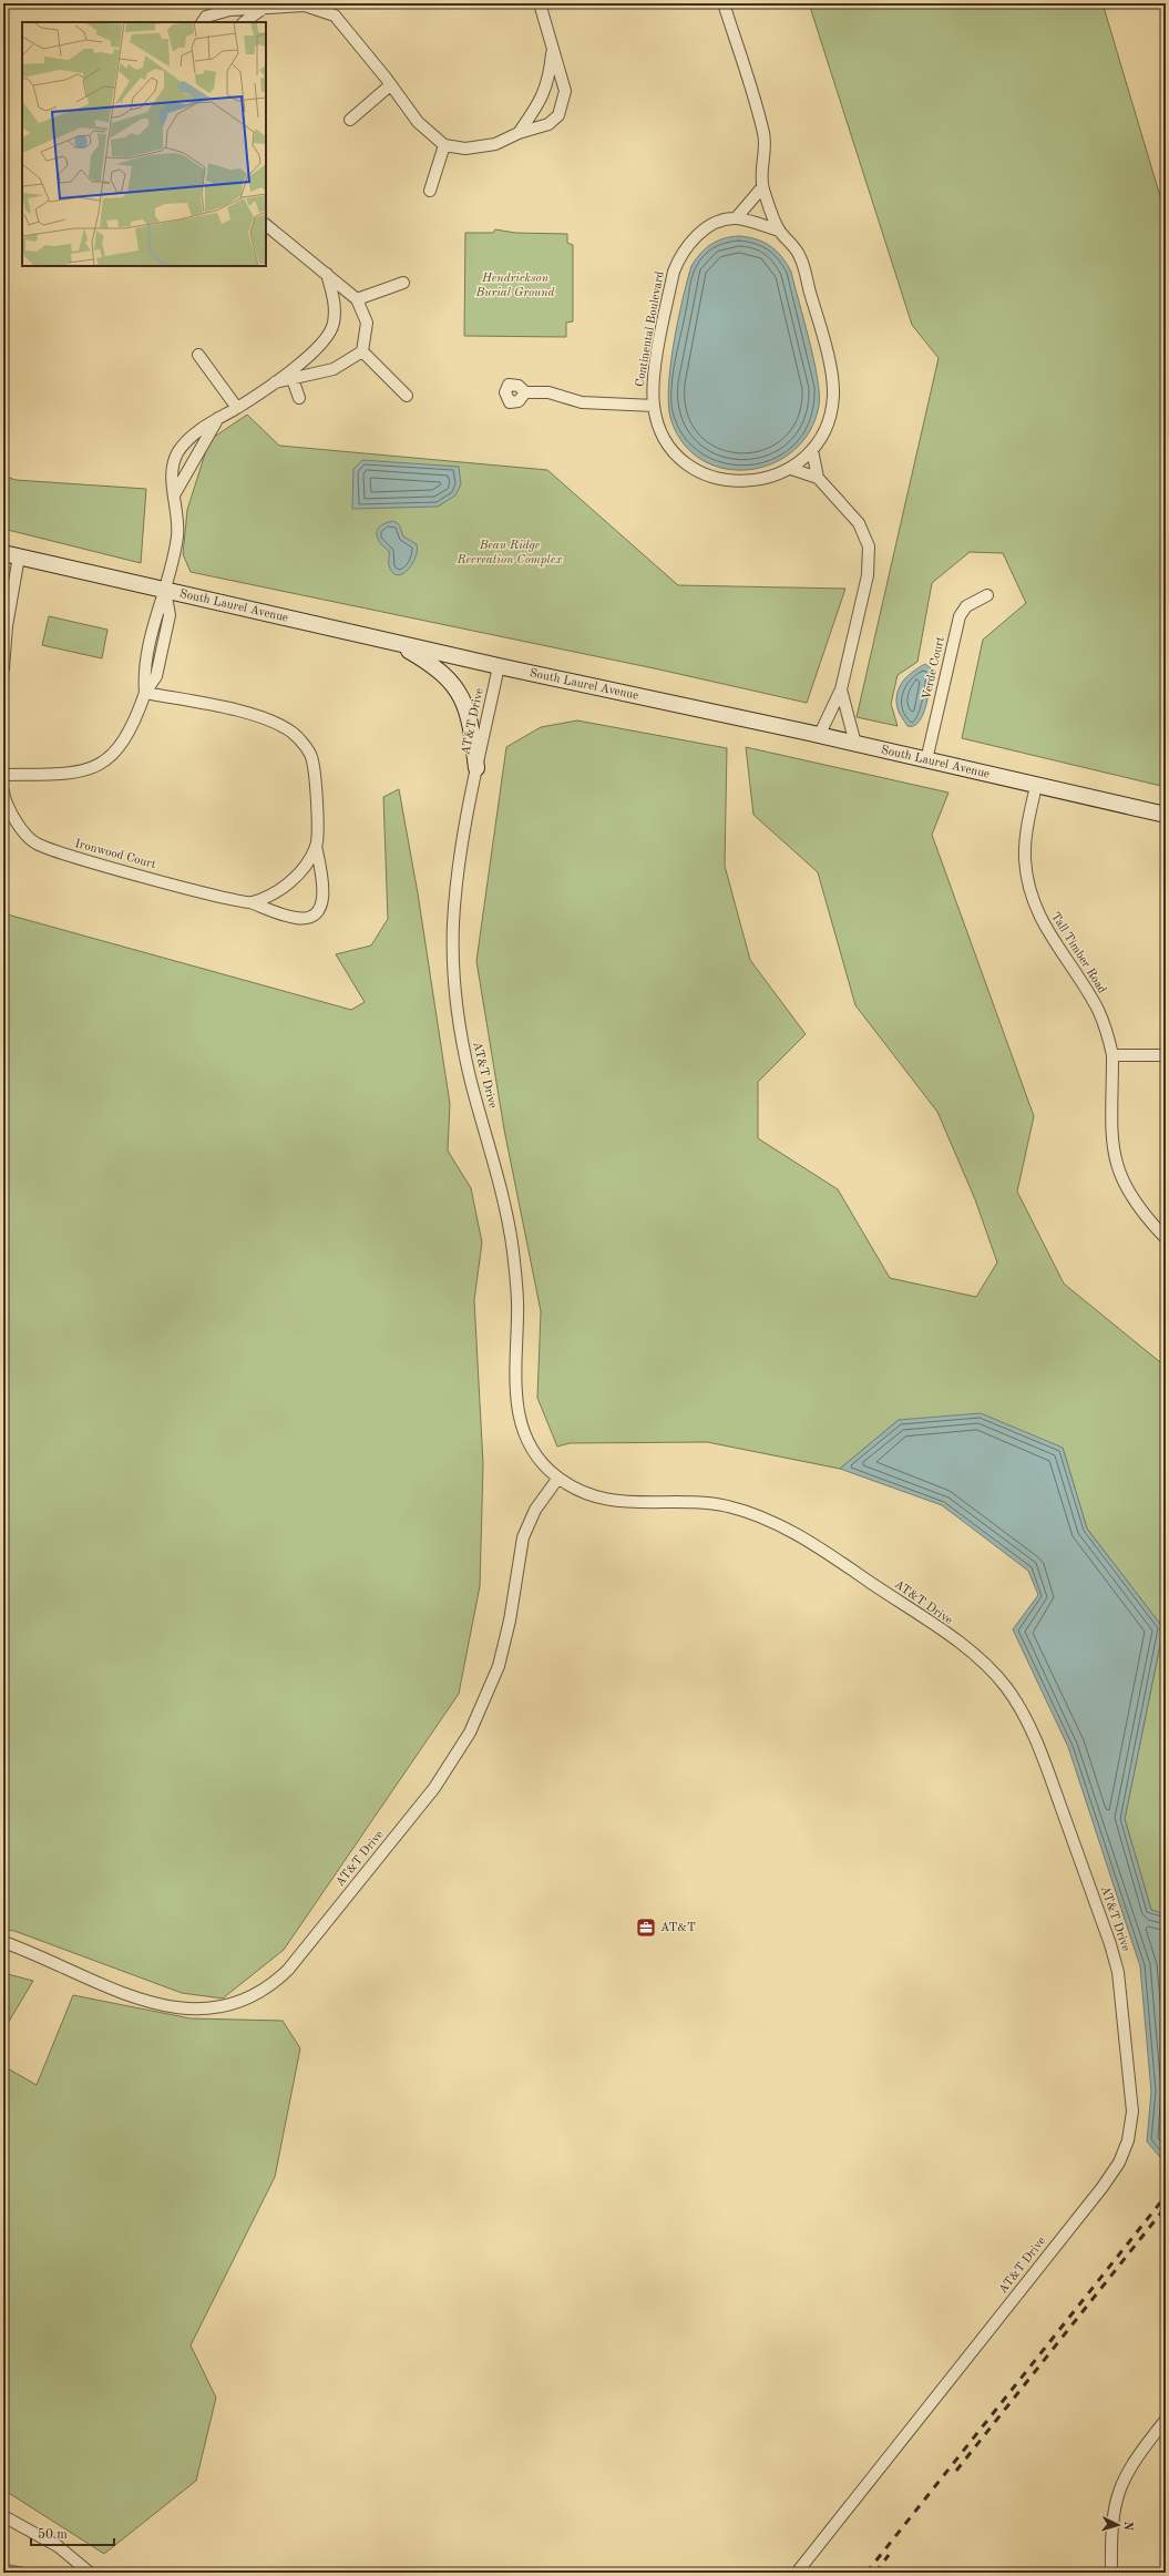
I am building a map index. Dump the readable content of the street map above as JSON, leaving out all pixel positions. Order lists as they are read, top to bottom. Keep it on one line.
{"streets":{"main road":["South Laurel Avenue"],"street":["Continental Boulevard","Verde Court","AT&T Drive","Ironwood Court","Tall Timber Road"]},"crossings":[["South Laurel Avenue","Verde Court"],["South Laurel Avenue","AT&T Drive"],["South Laurel Avenue","Tall Timber Road"]],"parks":["Hendrickson Burial Ground","Beau Ridge Recreation Complex"],"places":{"office":["AT&T"]},"scale_bar":"50 m","north":"right"}
